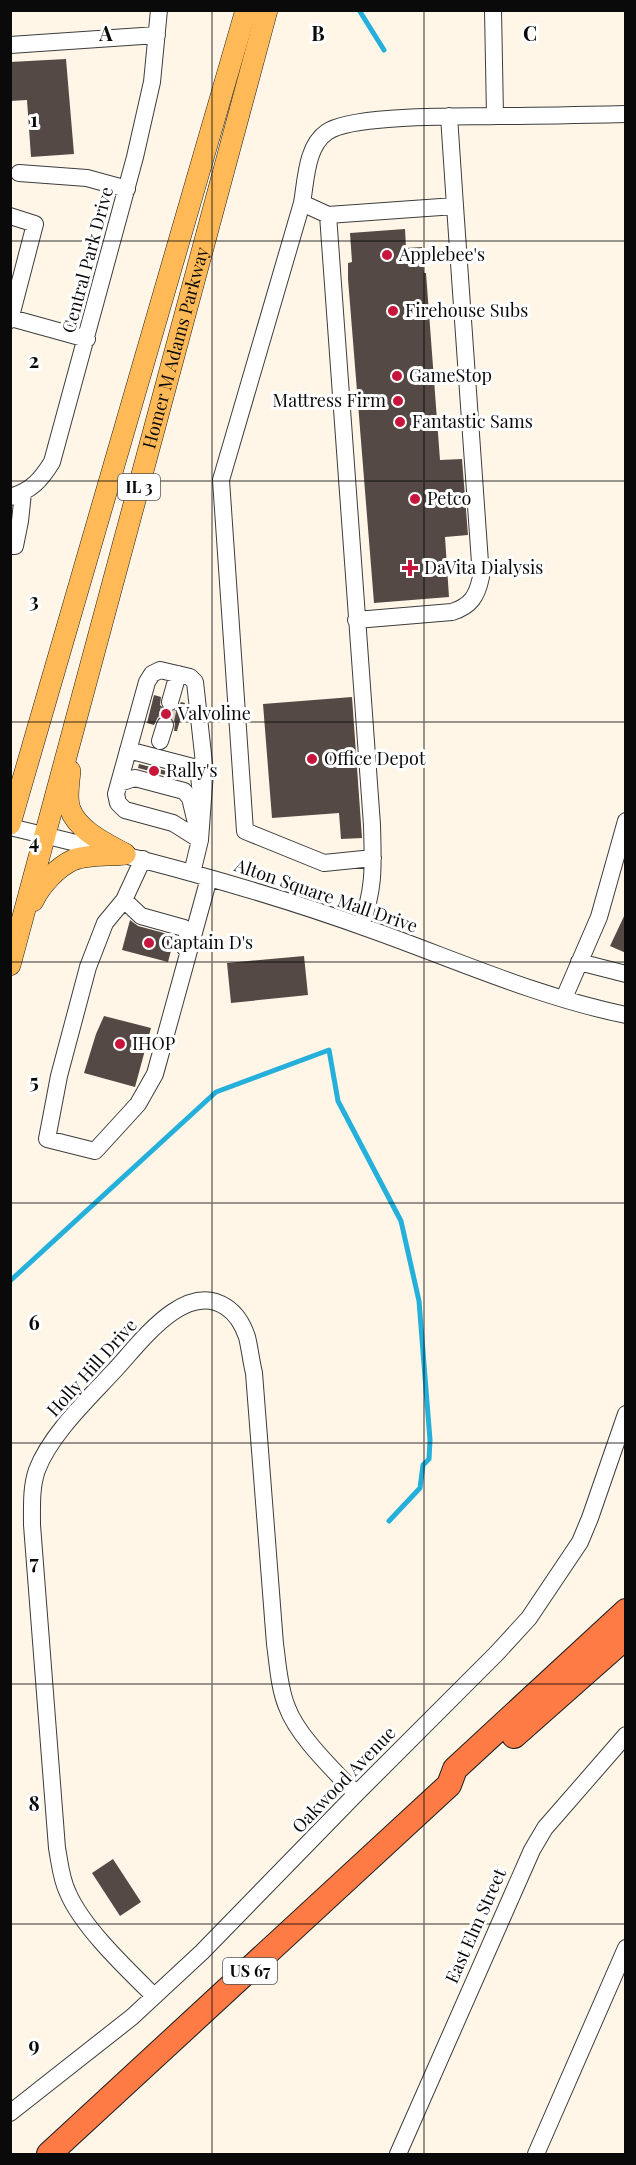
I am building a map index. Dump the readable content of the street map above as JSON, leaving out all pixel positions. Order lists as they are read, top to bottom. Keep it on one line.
{"streets":{"highway":["US 67"],"main road":["Homer M Adams Parkway","IL 3"],"street":["Central Park Drive","Alton Square Mall Drive","Holly Hill Drive","Oakwood Avenue","East Elm Street"]},"crossings":[["Homer M Adams Parkway","Alton Square Mall Drive"],["Holly Hill Drive","Oakwood Avenue"]],"places":{"other":["Applebee's","Firehouse Subs","GameStop","Mattress Firm","Fantastic Sams","Petco","Valvoline","Office Depot","Rally's","Captain D's","IHOP"],"health":["DaVita Dialysis"]},"grid":{"columns":["A","B","C"],"rows":["1","2","3","4","5","6","7","8","9"]}}
